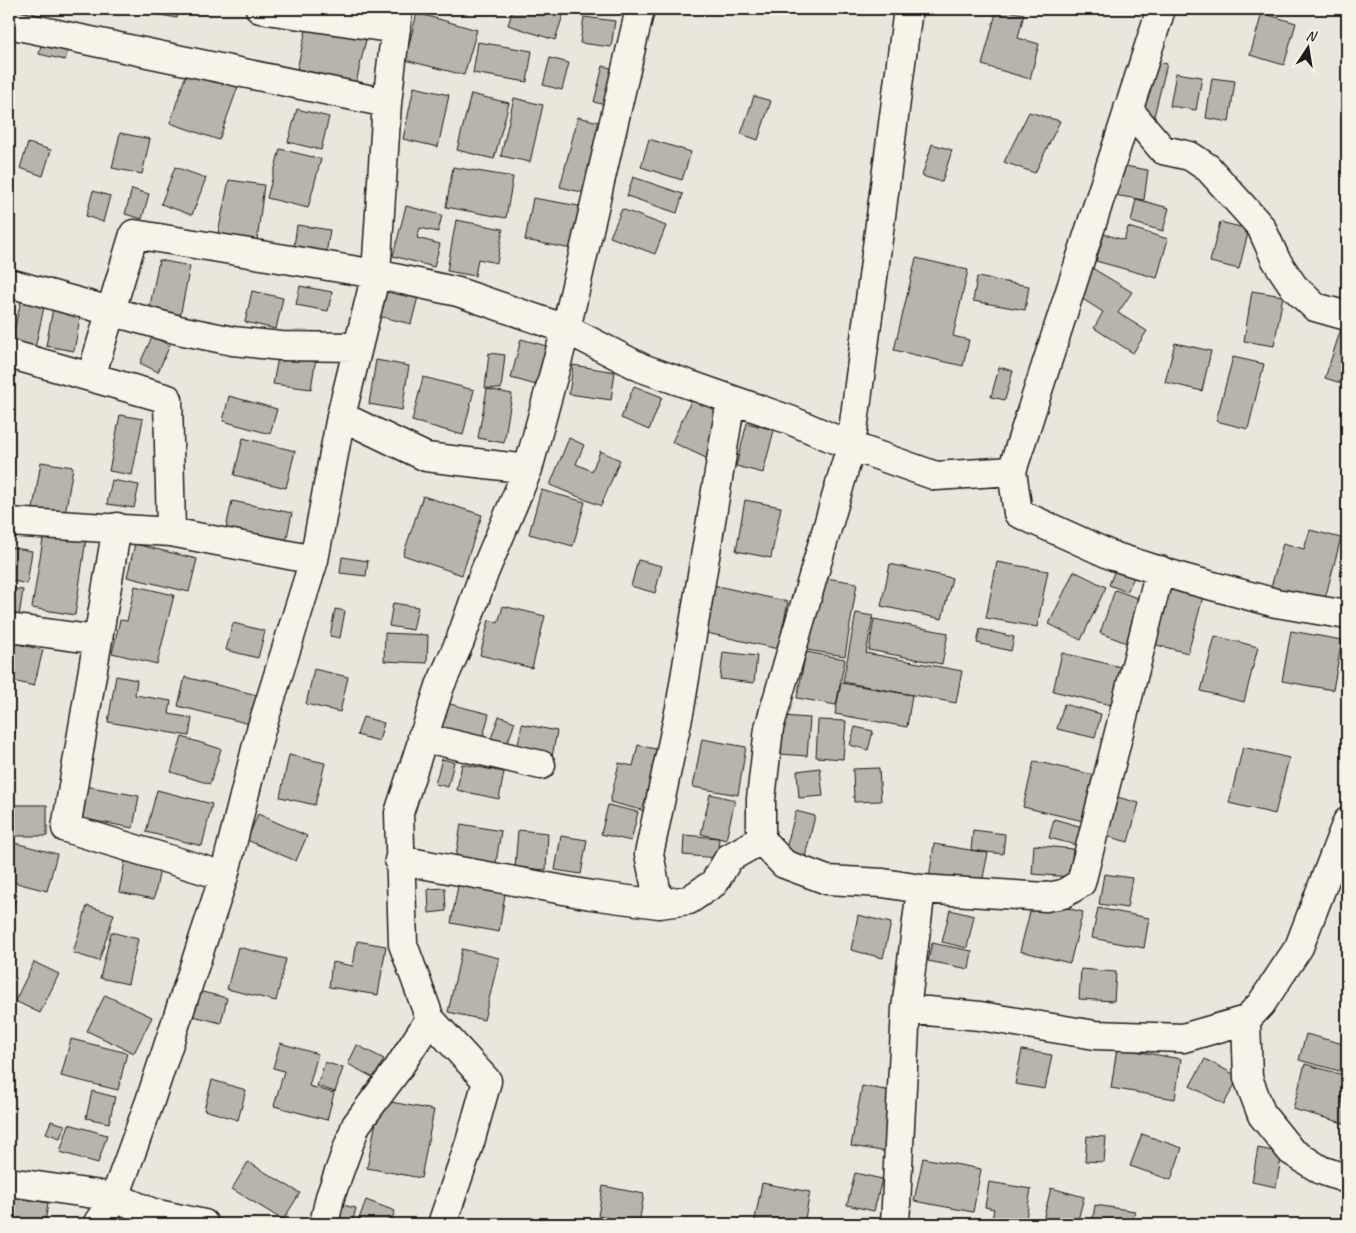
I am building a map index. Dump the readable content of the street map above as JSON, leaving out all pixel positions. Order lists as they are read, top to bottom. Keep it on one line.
{"north":"top"}
